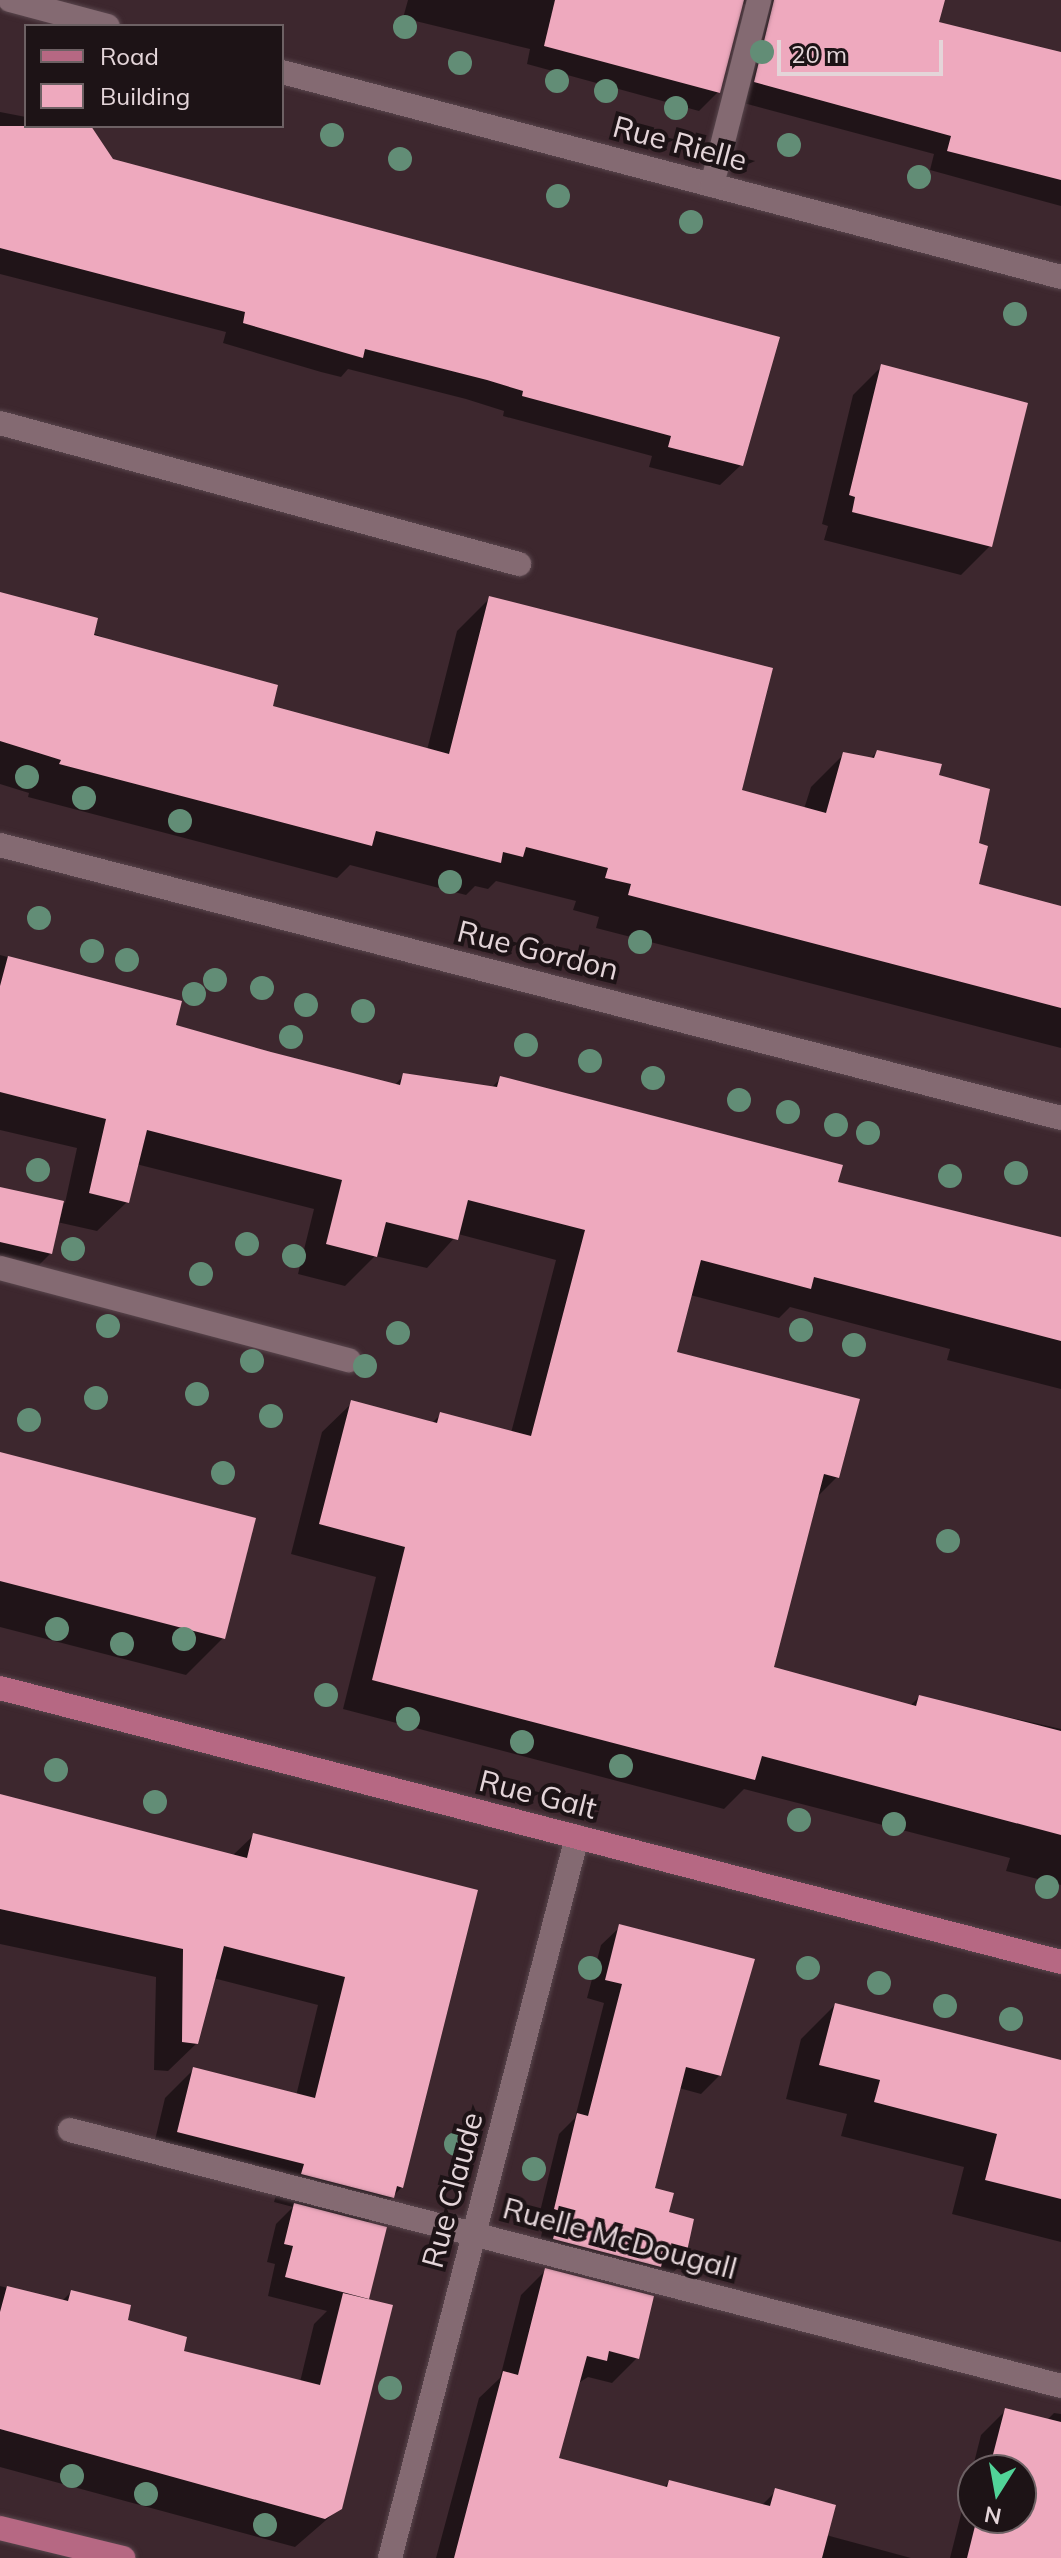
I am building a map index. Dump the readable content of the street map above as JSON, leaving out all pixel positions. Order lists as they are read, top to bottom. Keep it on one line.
{"streets":{"main road":["Rue Galt"],"street":["Rue Rielle","Rue Gordon","Rue Claude","Ruelle McDougall"]},"crossings":[["Rue Galt","Rue Claude"],["Rue Claude","Ruelle McDougall"]],"legend":["Road","Building"],"scale_bar":"20 m","north":"bottom"}
